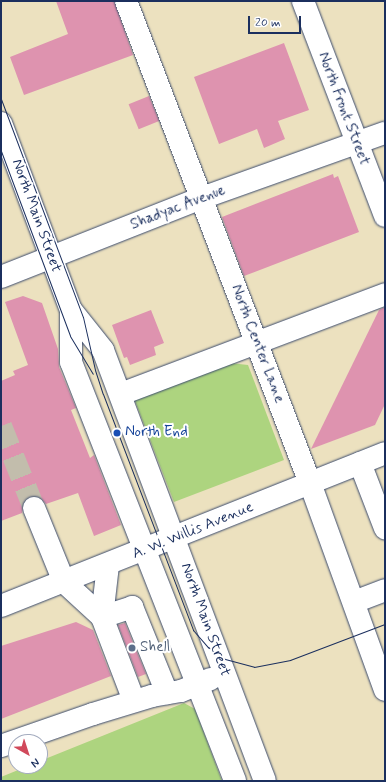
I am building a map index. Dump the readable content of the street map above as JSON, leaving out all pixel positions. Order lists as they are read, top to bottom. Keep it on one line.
{"streets":{"street":["North Front Street","Shadyac Avenue","North Main Street","North Center Lane","A. W. Willis Avenue"]},"crossings":[["North Front Street","Shadyac Avenue"],["Shadyac Avenue","North Main Street"],["Shadyac Avenue","North Center Lane"],["North Main Street","A. W. Willis Avenue"],["North Center Lane","A. W. Willis Avenue"]],"places":["North End","Shell"],"scale_bar":"20 m","north":"bottom right"}
